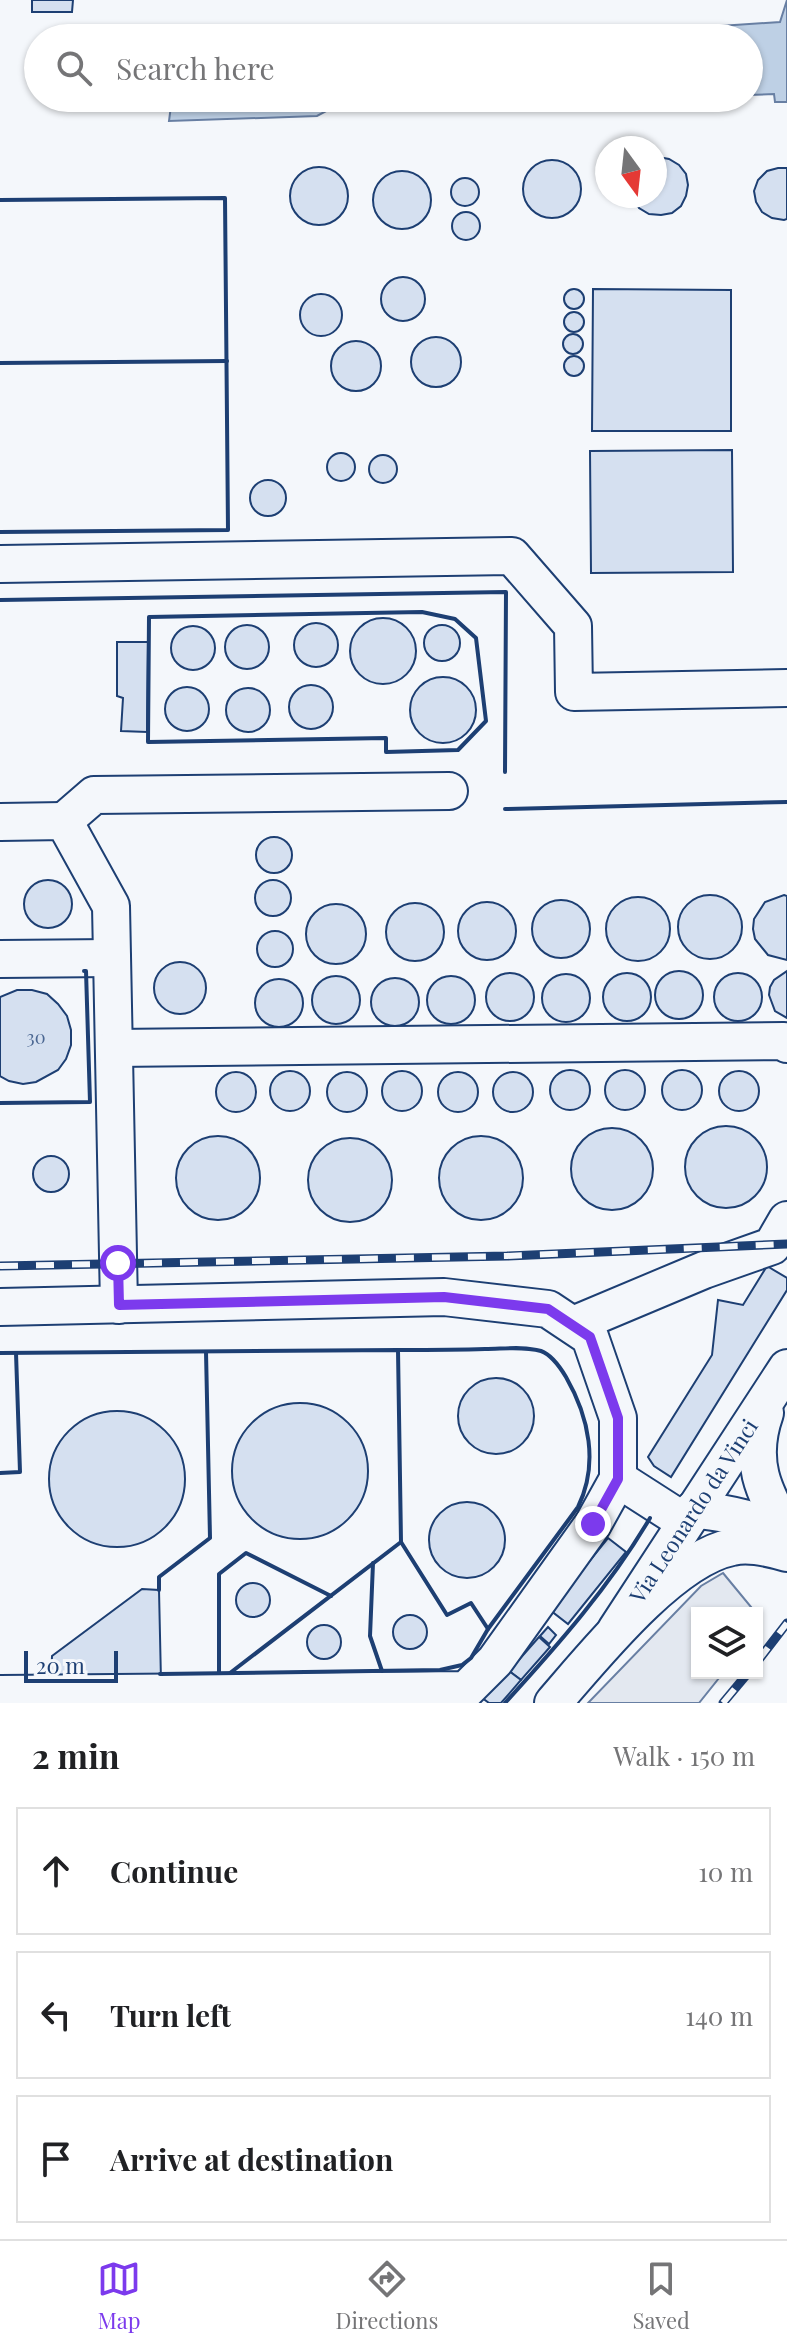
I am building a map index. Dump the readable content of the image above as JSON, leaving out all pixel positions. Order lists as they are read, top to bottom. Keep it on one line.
{"streets":{"street":["Via Leonardo da Vinci"]},"house_numbers":["30"],"scale_bar":"20 m","north":"bottom","page":{"search":"Search here","scale":"20 m","heading":["2 min","Walk · 150 m"],"list":[["Continue","10 m"],["Turn left","140 m"],"Arrive at destination"],"nav":["Map","Directions","Saved"]}}
